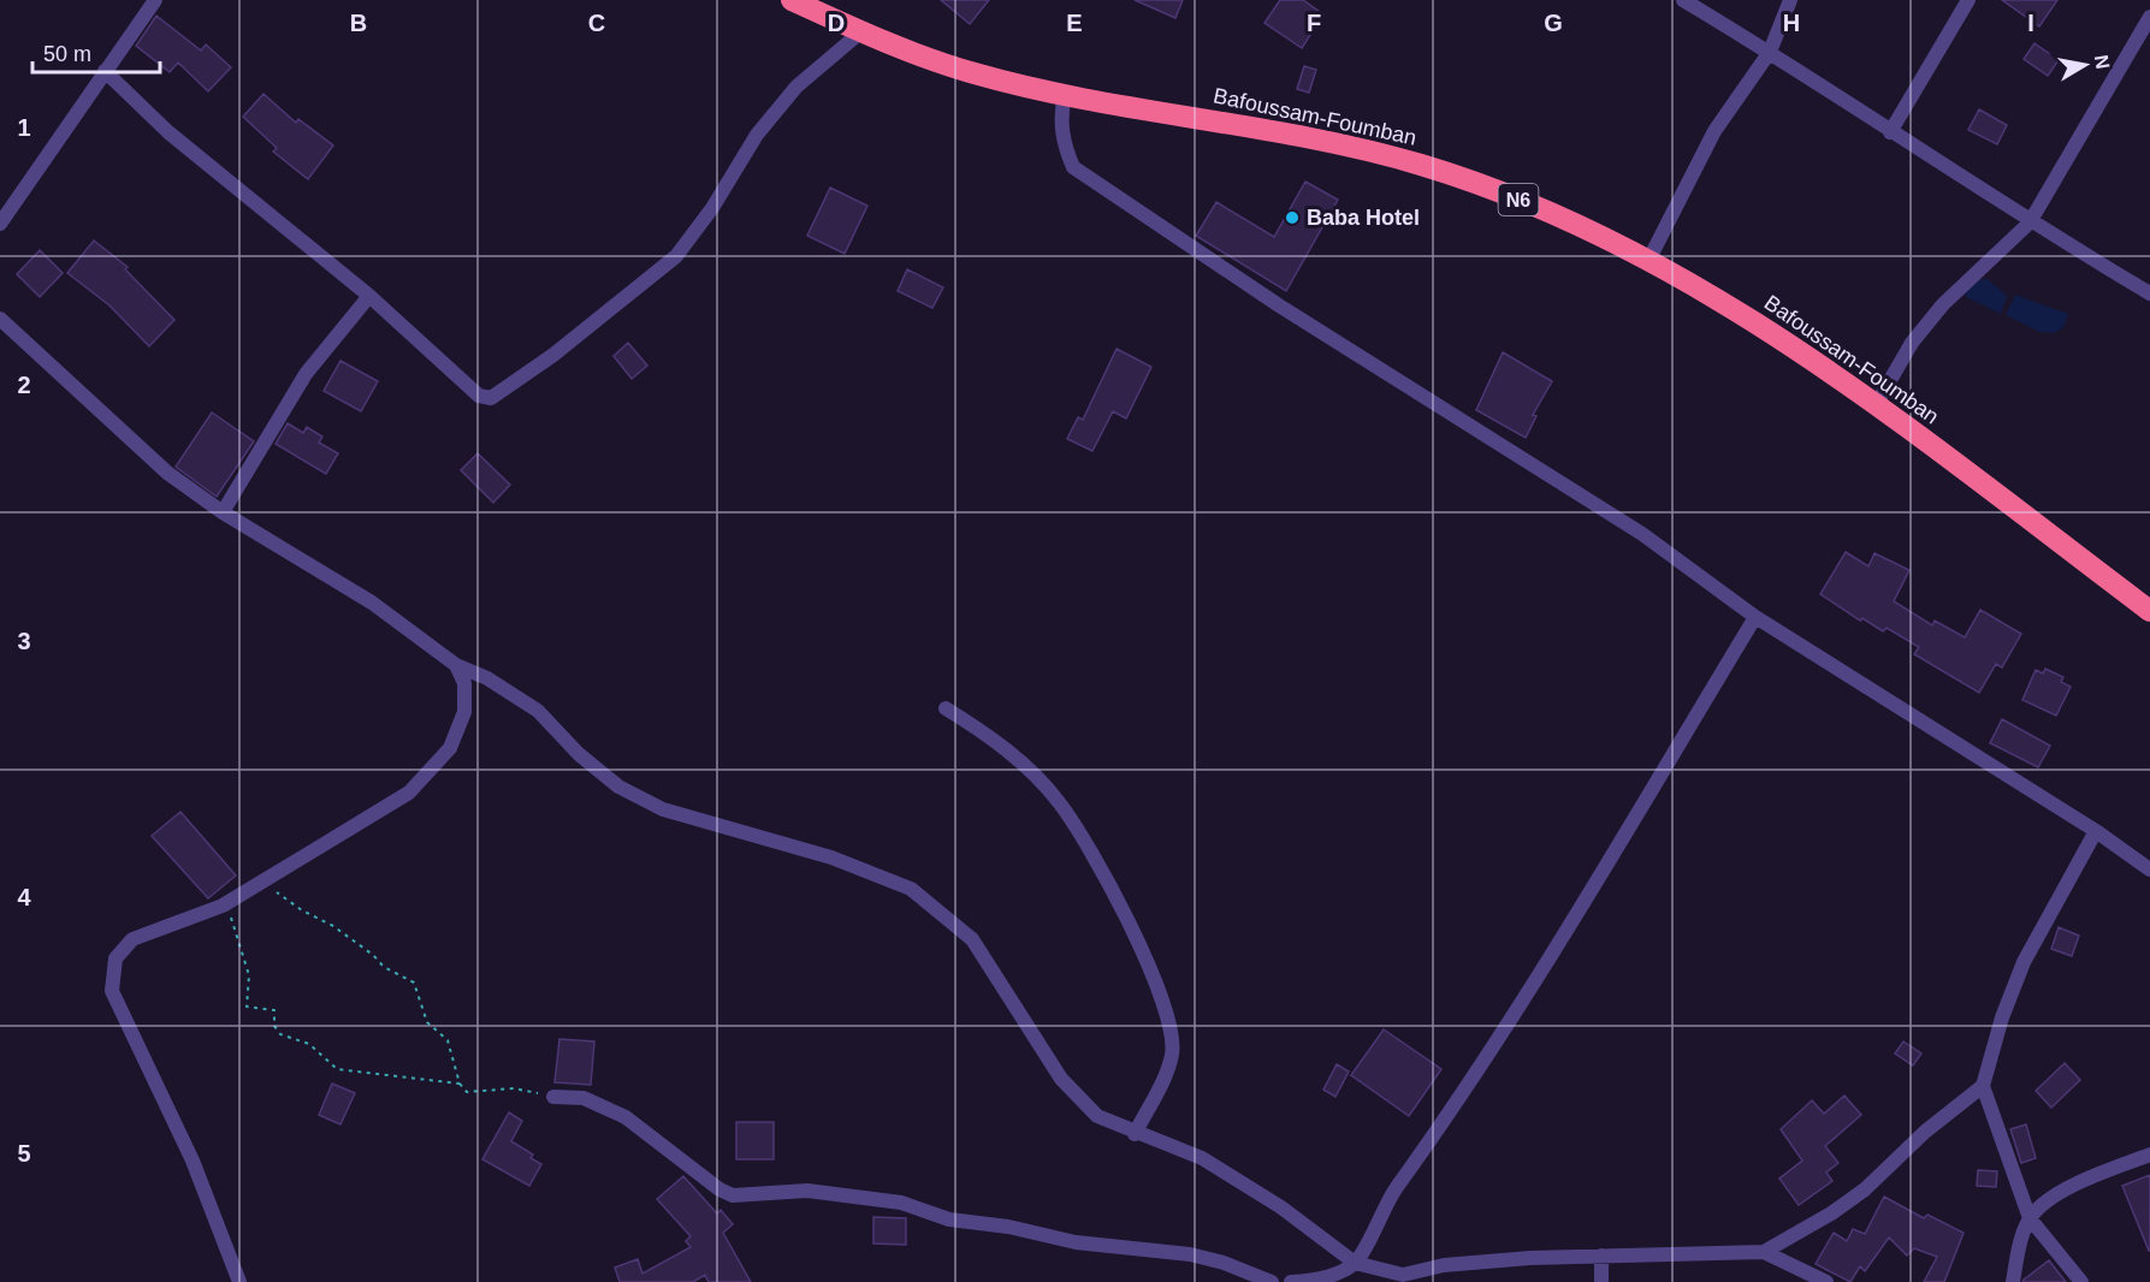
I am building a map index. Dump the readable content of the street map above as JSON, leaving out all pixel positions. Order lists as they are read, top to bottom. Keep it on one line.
{"streets":{"highway":["Bafoussam-Foumban","N6"]},"places":["Baba Hotel"],"scale_bar":"50 m","north":"right","grid":{"columns":["B","C","D","E","F","G","H","I"],"rows":["1","2","3","4","5"]}}
